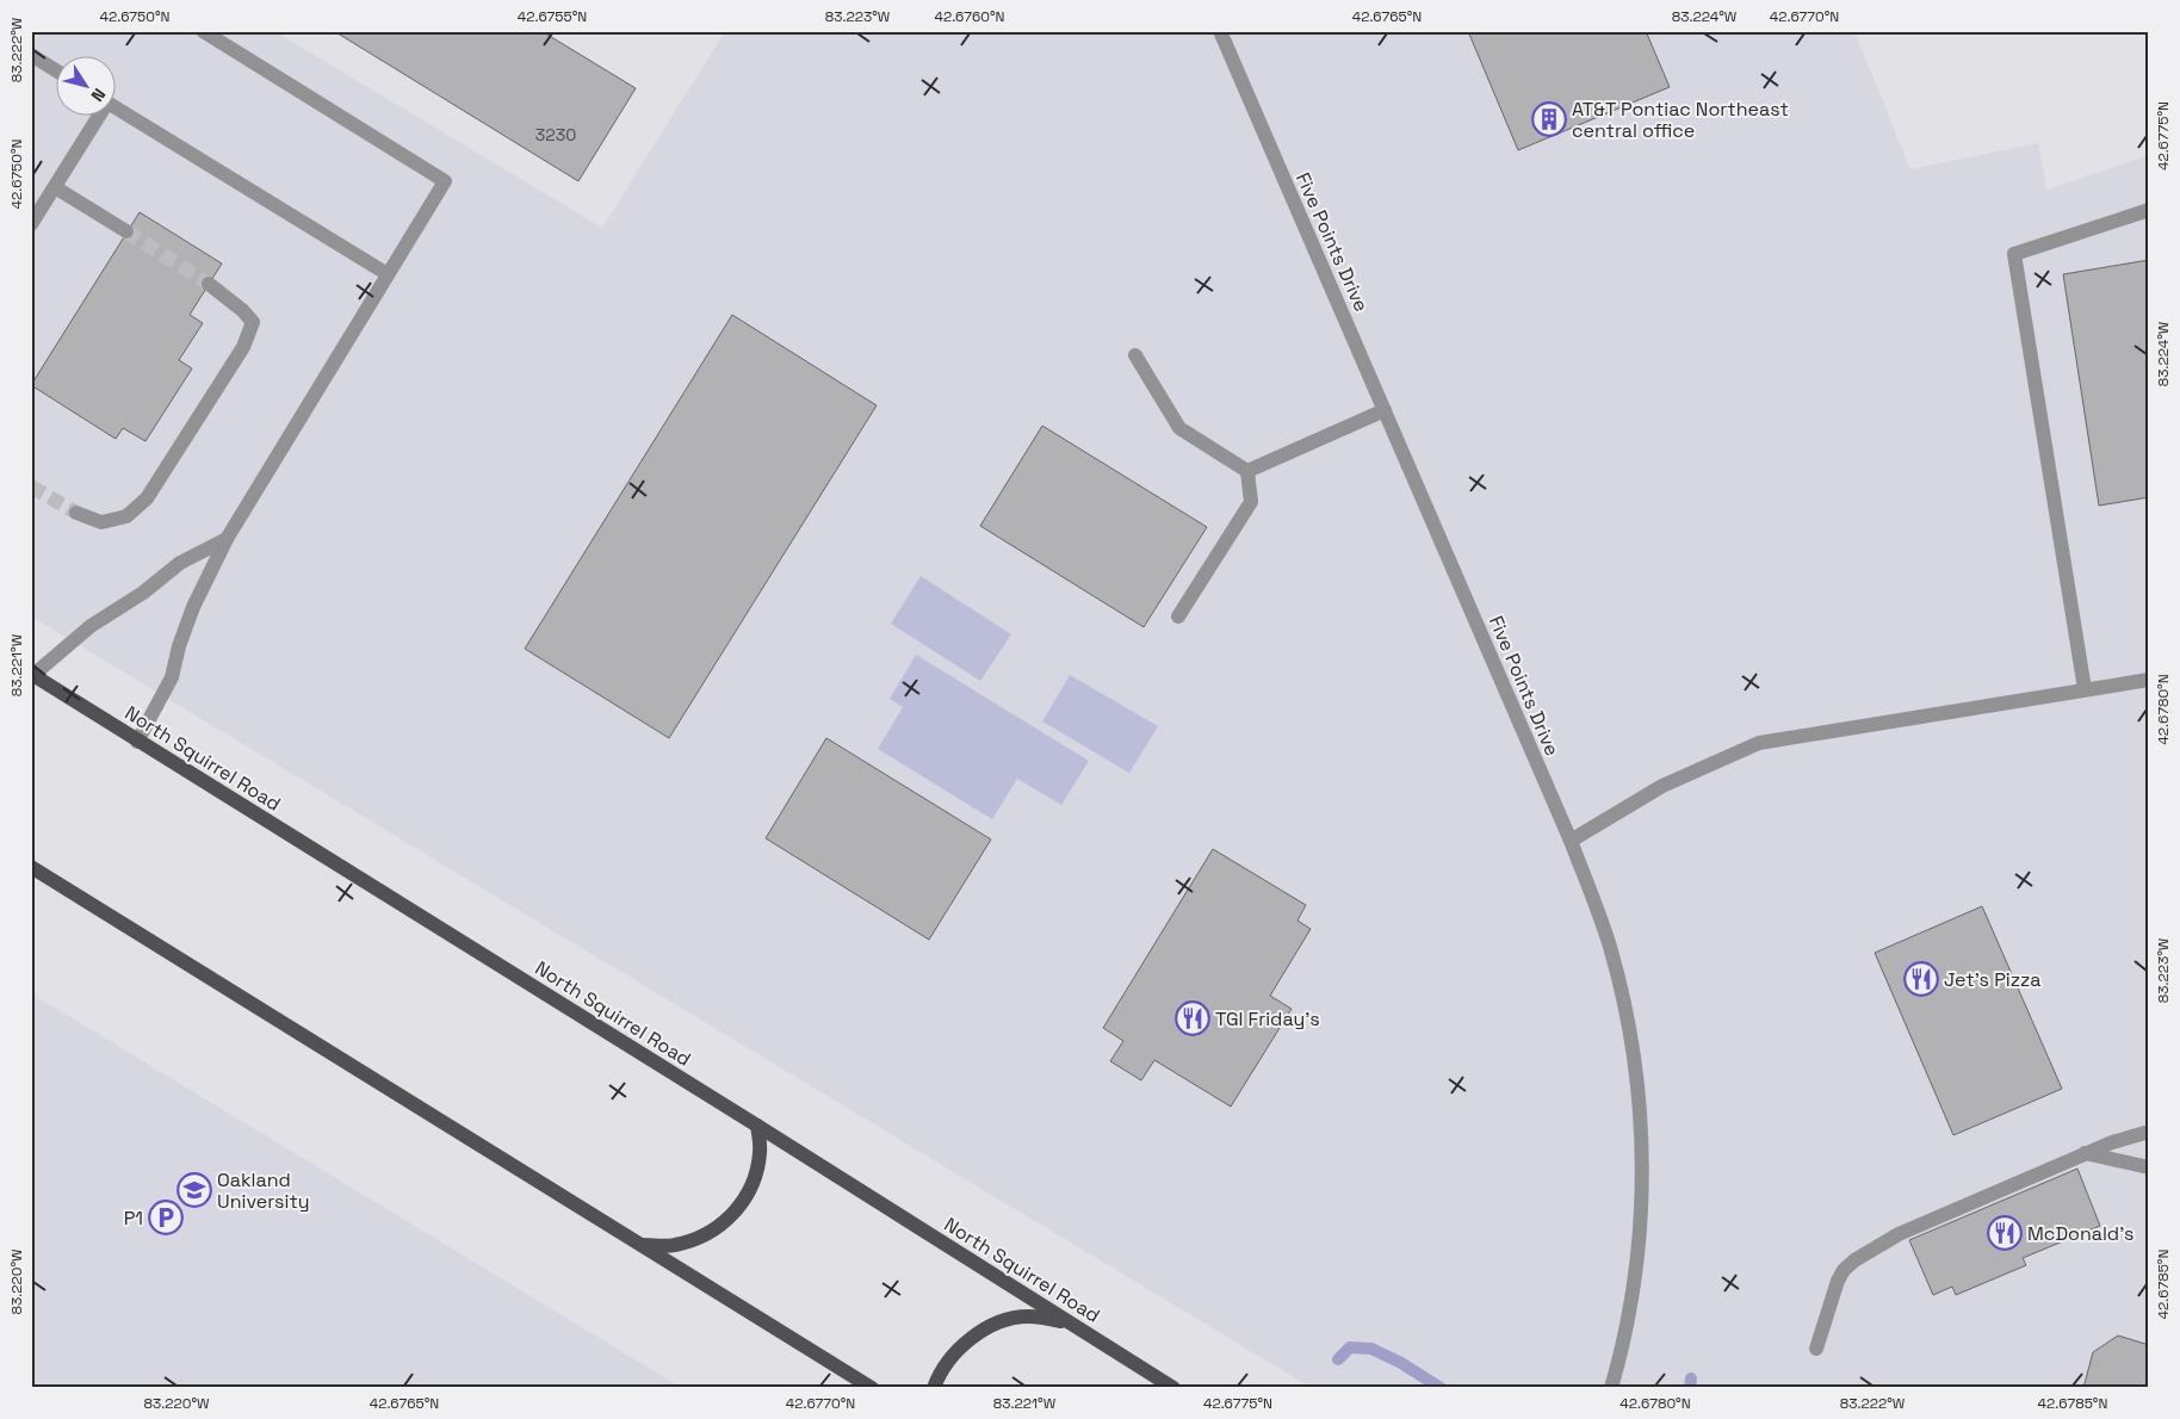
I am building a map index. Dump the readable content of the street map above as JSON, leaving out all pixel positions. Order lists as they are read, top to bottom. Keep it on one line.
{"streets":{"main road":["North Squirrel Road"],"street":["Five Points Drive"]},"places":{"building":["AT&T Pontiac Northeast central office"],"restaurant":["Jet's Pizza","TGI Friday's","McDonald's"],"school or university":["Oakland University"],"parking":["P1"]},"house_numbers":["3230"],"north":"bottom right","coordinates":["42.6750°N","42.6755°N","83.223°W","42.6760°N","42.6765°N","83.224°W","42.6770°N","83.222°W","42.6775°N","83.221°W","42.6780°N","83.220°W","42.6785°N"]}
